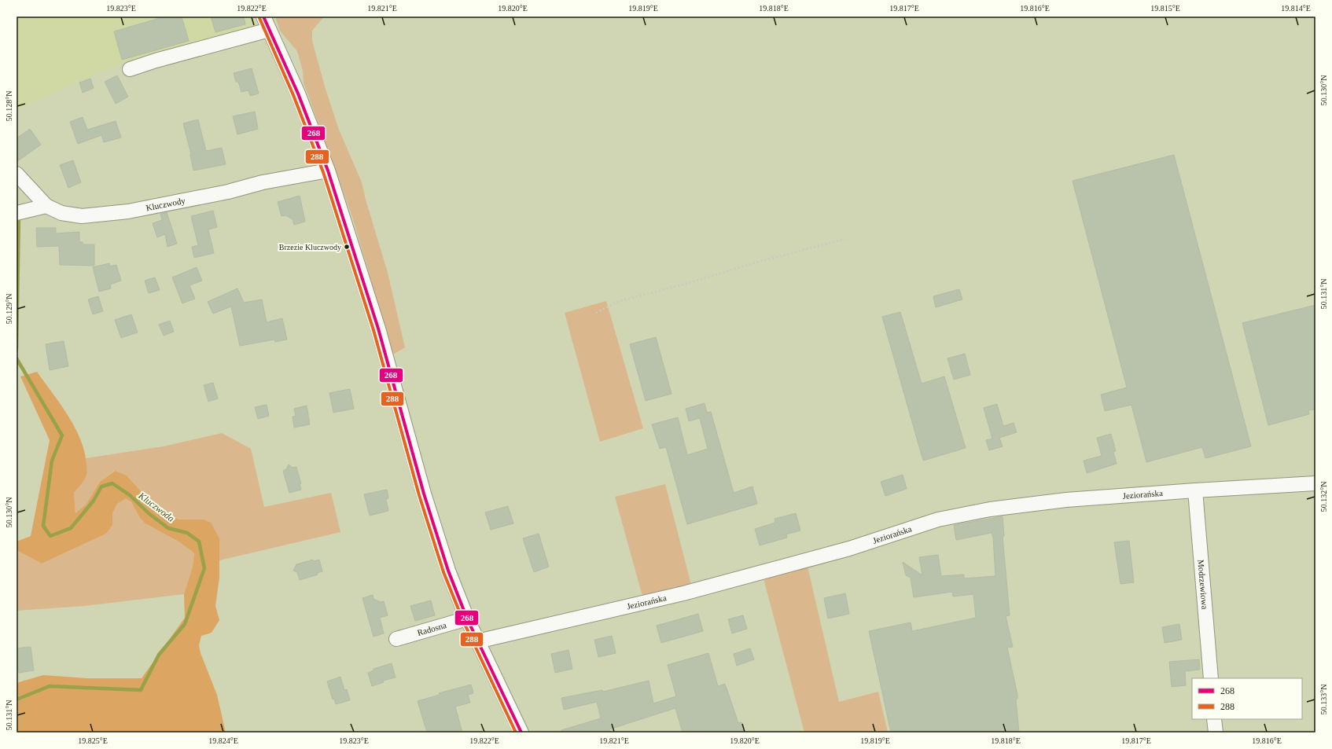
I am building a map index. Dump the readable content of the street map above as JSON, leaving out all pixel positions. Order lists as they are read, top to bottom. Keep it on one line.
{"streets":{"street":["Kluczwody","Jeziorańska","Modrzewiowa","Radosna"]},"crossings":[["Jeziorańska","Modrzewiowa"]],"water":["Kluczwoda"],"places":["Brzezie Kluczwody"],"lines":["transit line 268","transit line 288"],"legend":["268","288"],"coordinates":["19.823°E","19.822°E","19.821°E","19.820°E","19.819°E","19.818°E","19.817°E","19.816°E","19.815°E","19.814°E","50.130°N","50.128°N","50.131°N","50.129°N","50.132°N","50.133°N","19.825°E","19.824°E"]}
